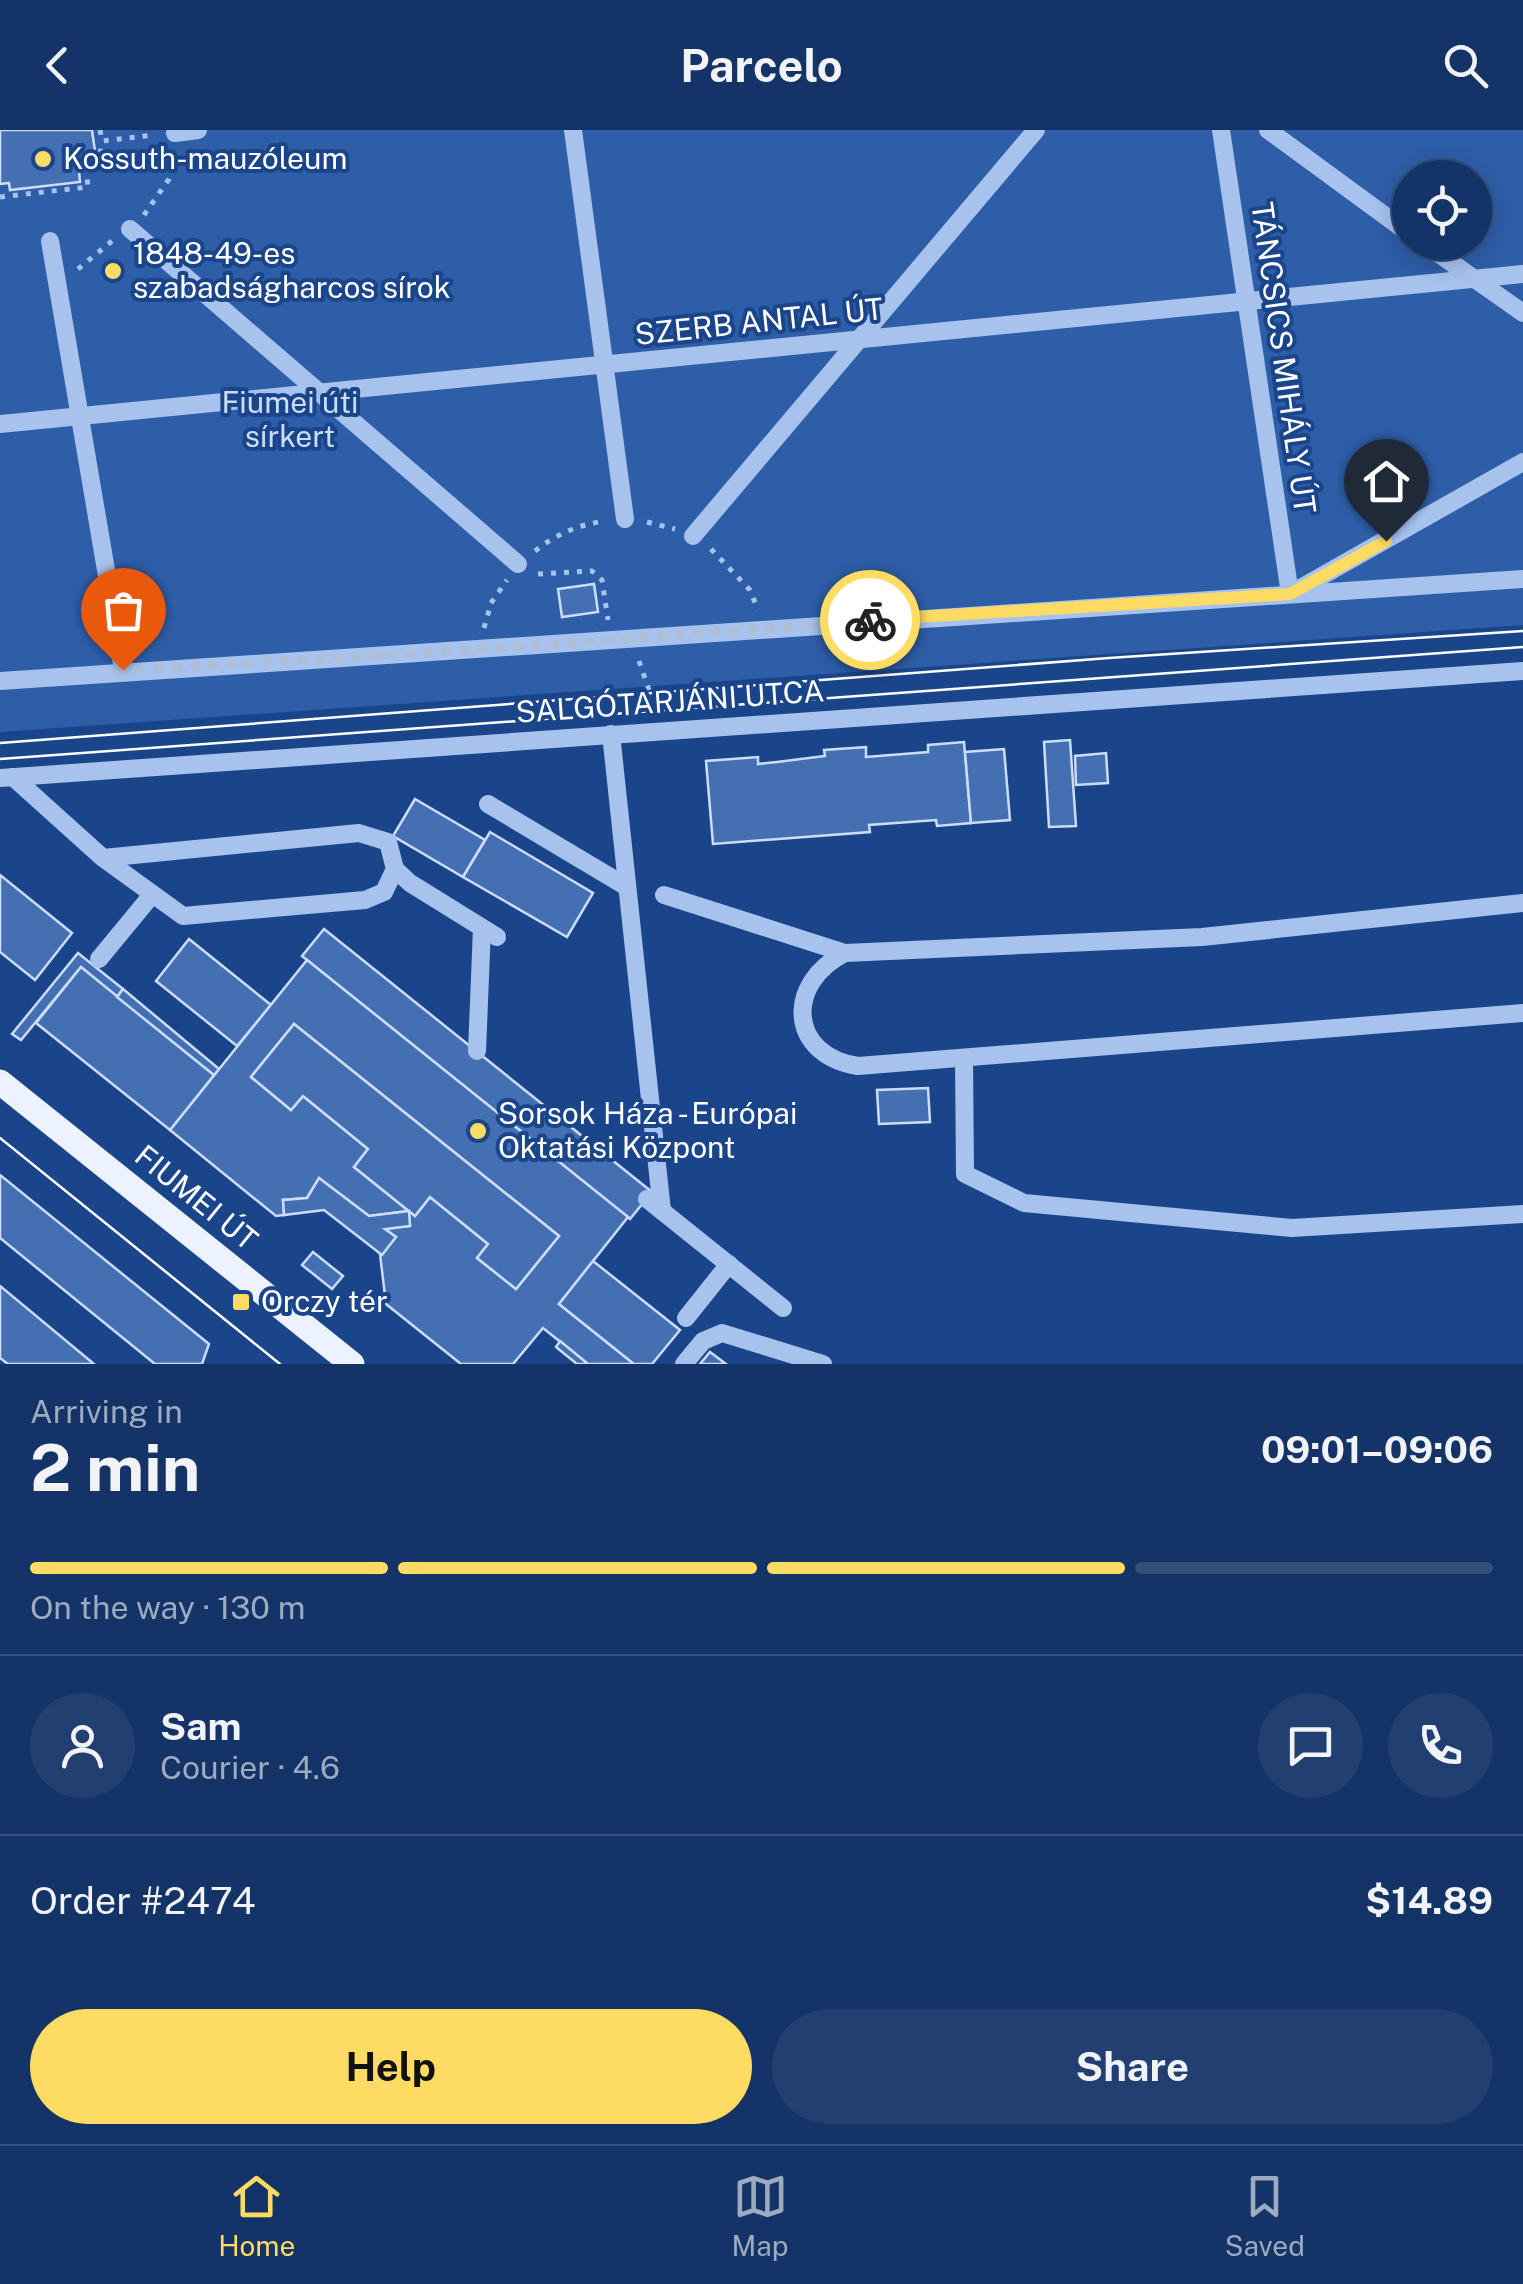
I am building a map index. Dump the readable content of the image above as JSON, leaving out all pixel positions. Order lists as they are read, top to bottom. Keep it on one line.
{"streets":{"main road":["FIUMEI ÚT"],"street":["SZERB ANTAL ÚT","TÁNCSICS MIHÁLY ÚT","SALGÓTARJÁNI UTCA"]},"crossings":[["SZERB ANTAL ÚT","TÁNCSICS MIHÁLY ÚT"]],"parks":["Fiumei úti sírkert"],"places":{"other":["Kossuth-mauzóleum","1848-49-es szabadságharcos sírok","Sorsok Háza - Európai Oktatási Központ"],"transit":["Orczy tér"]},"page":{"header":"Parcelo","heading":["2 min","Arriving in","09:01–09:06"],"panel":["Sam","Courier · 4.6","Order #2474","$14.89"],"bar":"On the way · 130 m","buttons":["Help","Share"],"tabs":["Home","Map","Saved"]}}
